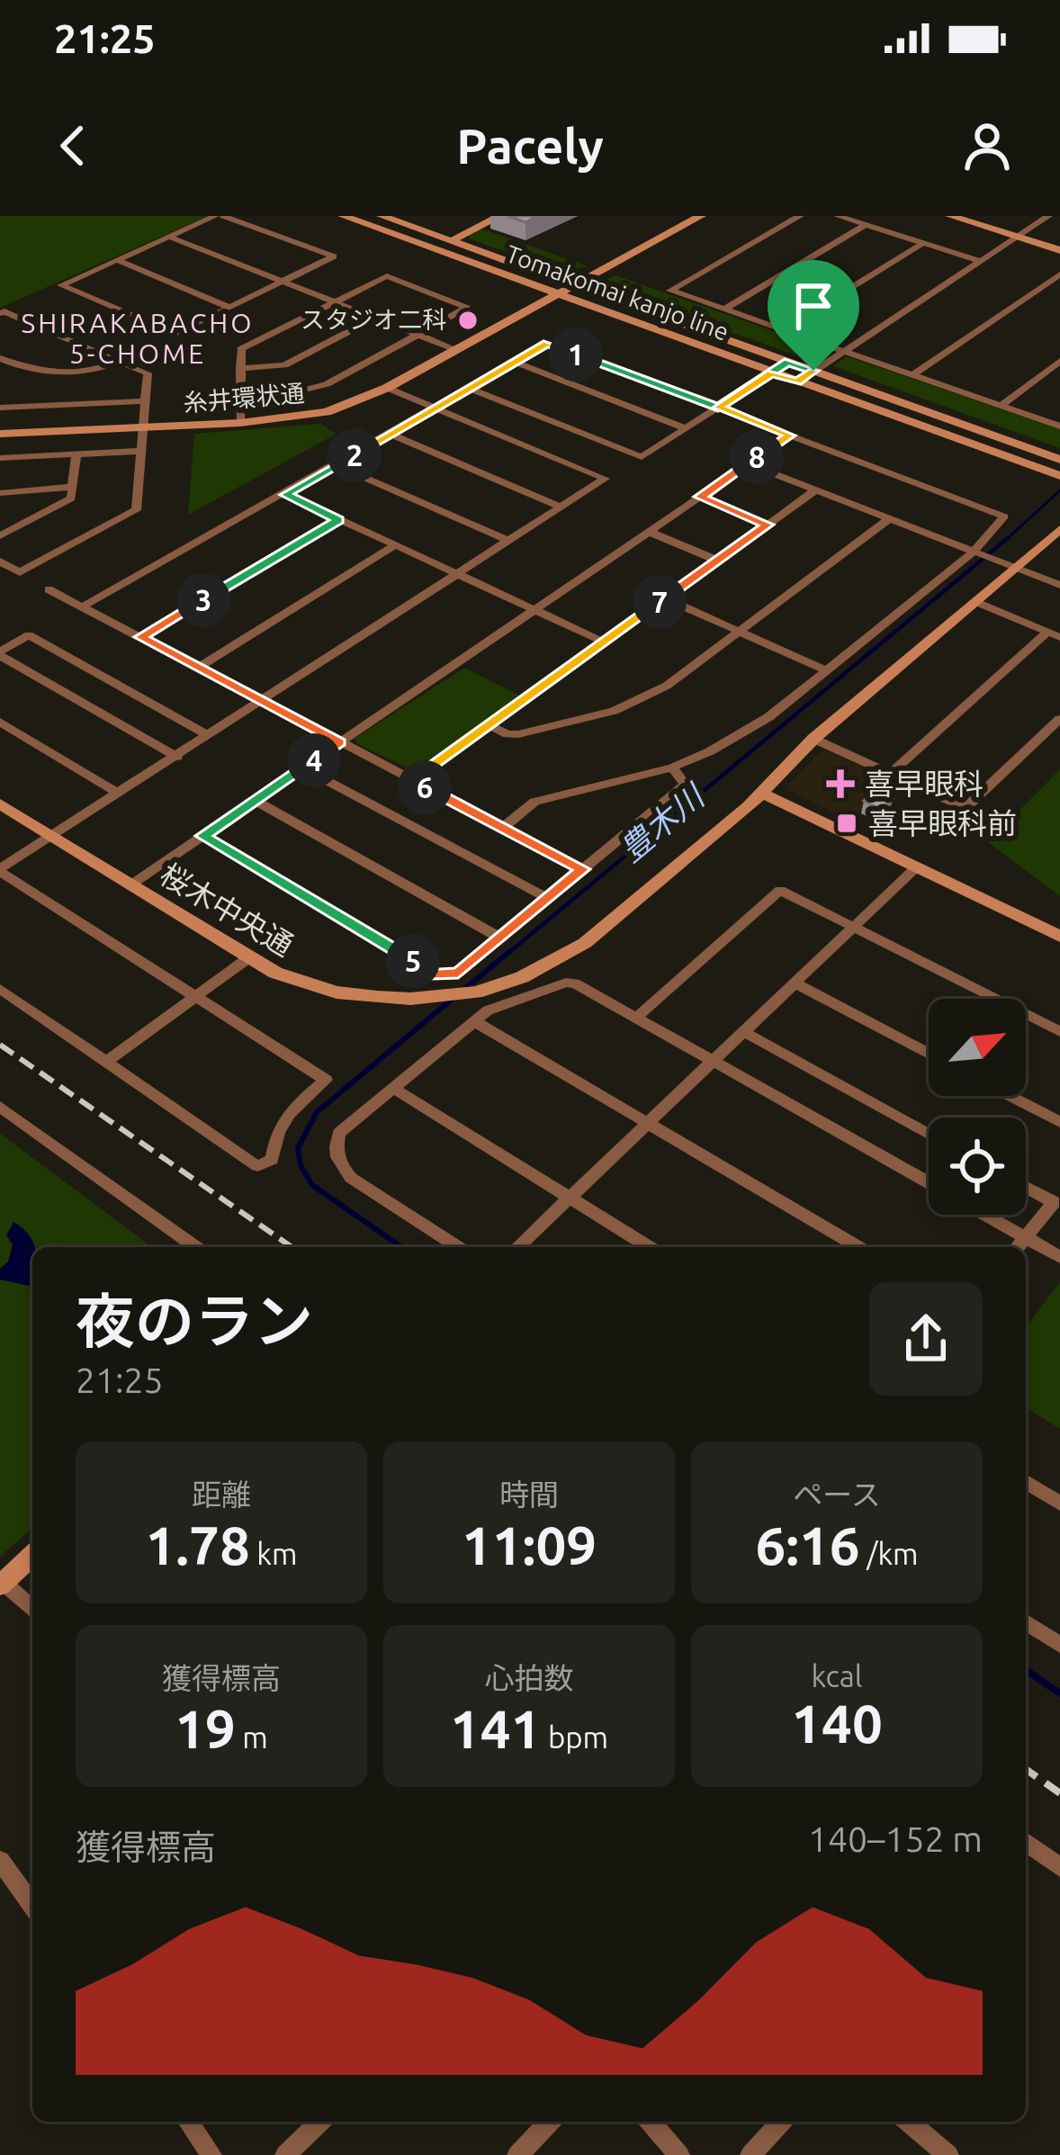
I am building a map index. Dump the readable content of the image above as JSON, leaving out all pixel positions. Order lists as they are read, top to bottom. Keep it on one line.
{"streets":{"street":["Tomakomai kanjo line","糸井環状通","桜木中央通"]},"crossings":[["Tomakomai kanjo line","糸井環状通"]],"districts":["SHIRAKABACHO 5-CHOME"],"water":["豊木川"],"places":{"other":["スタジオ二科"],"health":["喜早眼科"],"transit":["喜早眼科前"]},"north":"top right","page":{"status":"21:25","header":"Pacely","pins":["1","2","8","3","7","4","6","5"],"heading":["夜のラン","21:25"],"stats":[["距離","1.78 km"],["時間","11:09"],["ペース","6:16 /km"],["獲得標高","19 m"],["心拍数","141 bpm"],["kcal","140"]],"chart":["獲得標高","140–152 m"]}}
